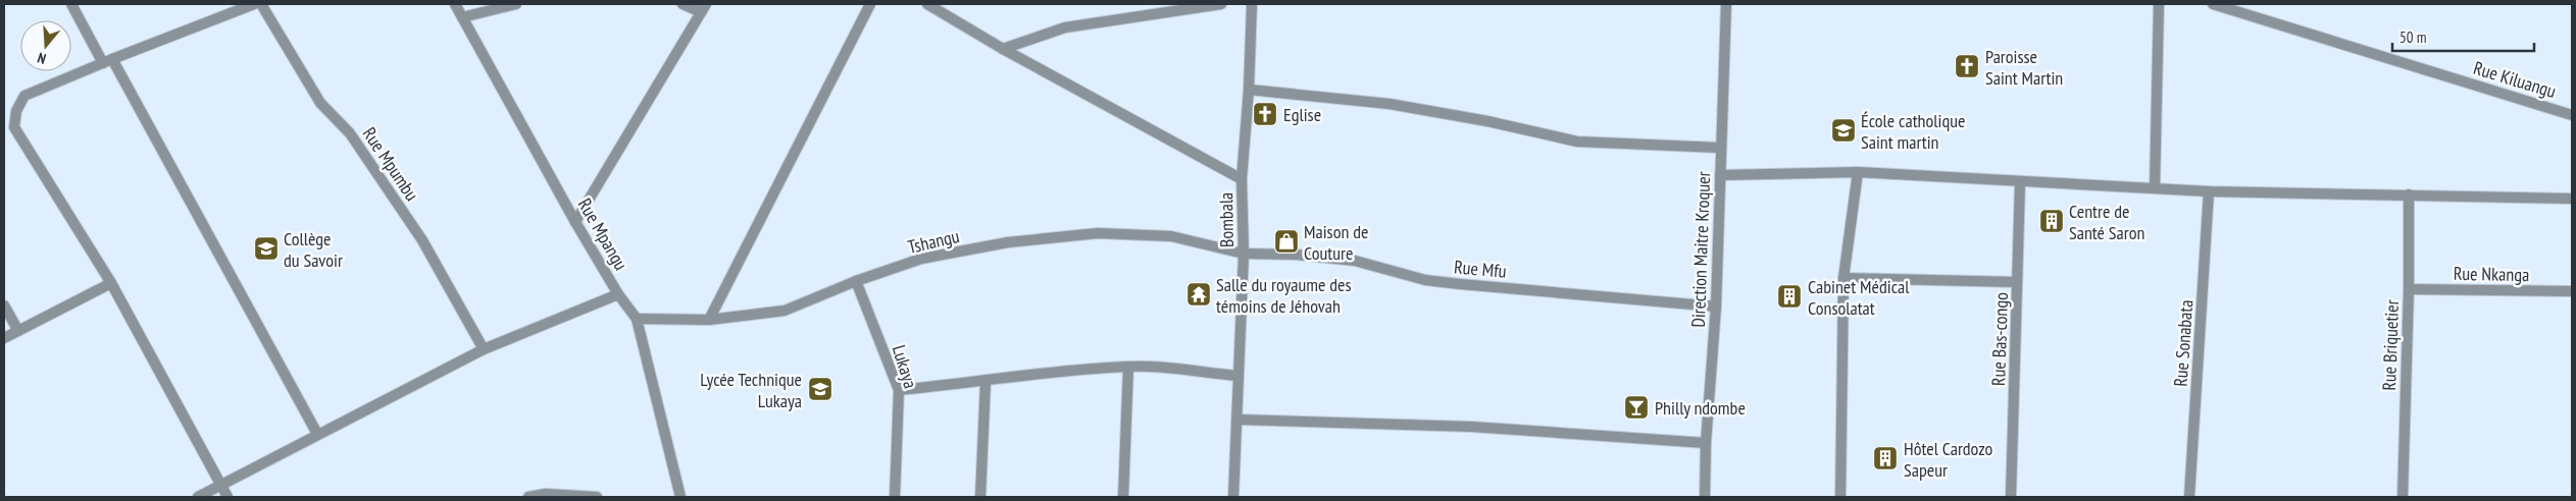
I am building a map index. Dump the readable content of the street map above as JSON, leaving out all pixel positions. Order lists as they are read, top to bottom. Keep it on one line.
{"streets":{"street":["Rue Kiluangu","Rue Mpumbu","Bombala","Rue Mpangu","Tshangu","Direction Maitre Kroquer","Rue Mfu","Rue Nkanga","Rue Bas-congo","Rue Sonabata","Rue Briquetier","Lukaya"]},"crossings":[["Bombala","Tshangu"],["Bombala","Rue Mfu"],["Rue Mpangu","Tshangu"],["Tshangu","Rue Mfu"],["Tshangu","Lukaya"],["Direction Maitre Kroquer","Rue Mfu"],["Rue Nkanga","Rue Briquetier"]],"places":{"church":["Paroisse Saint Martin","Eglise"],"school or university":["École catholique Saint martin","Collège du Savoir","Lycée Technique Lukaya"],"building":["Centre de Santé Saron","Cabinet Médical Consolatat","Hôtel Cardozo Sapeur"],"shop":["Maison de Couture"],"temple":["Salle du royaume des témoins de Jéhovah"],"bar":["Philly ndombe"]},"scale_bar":"50 m","north":"bottom"}
